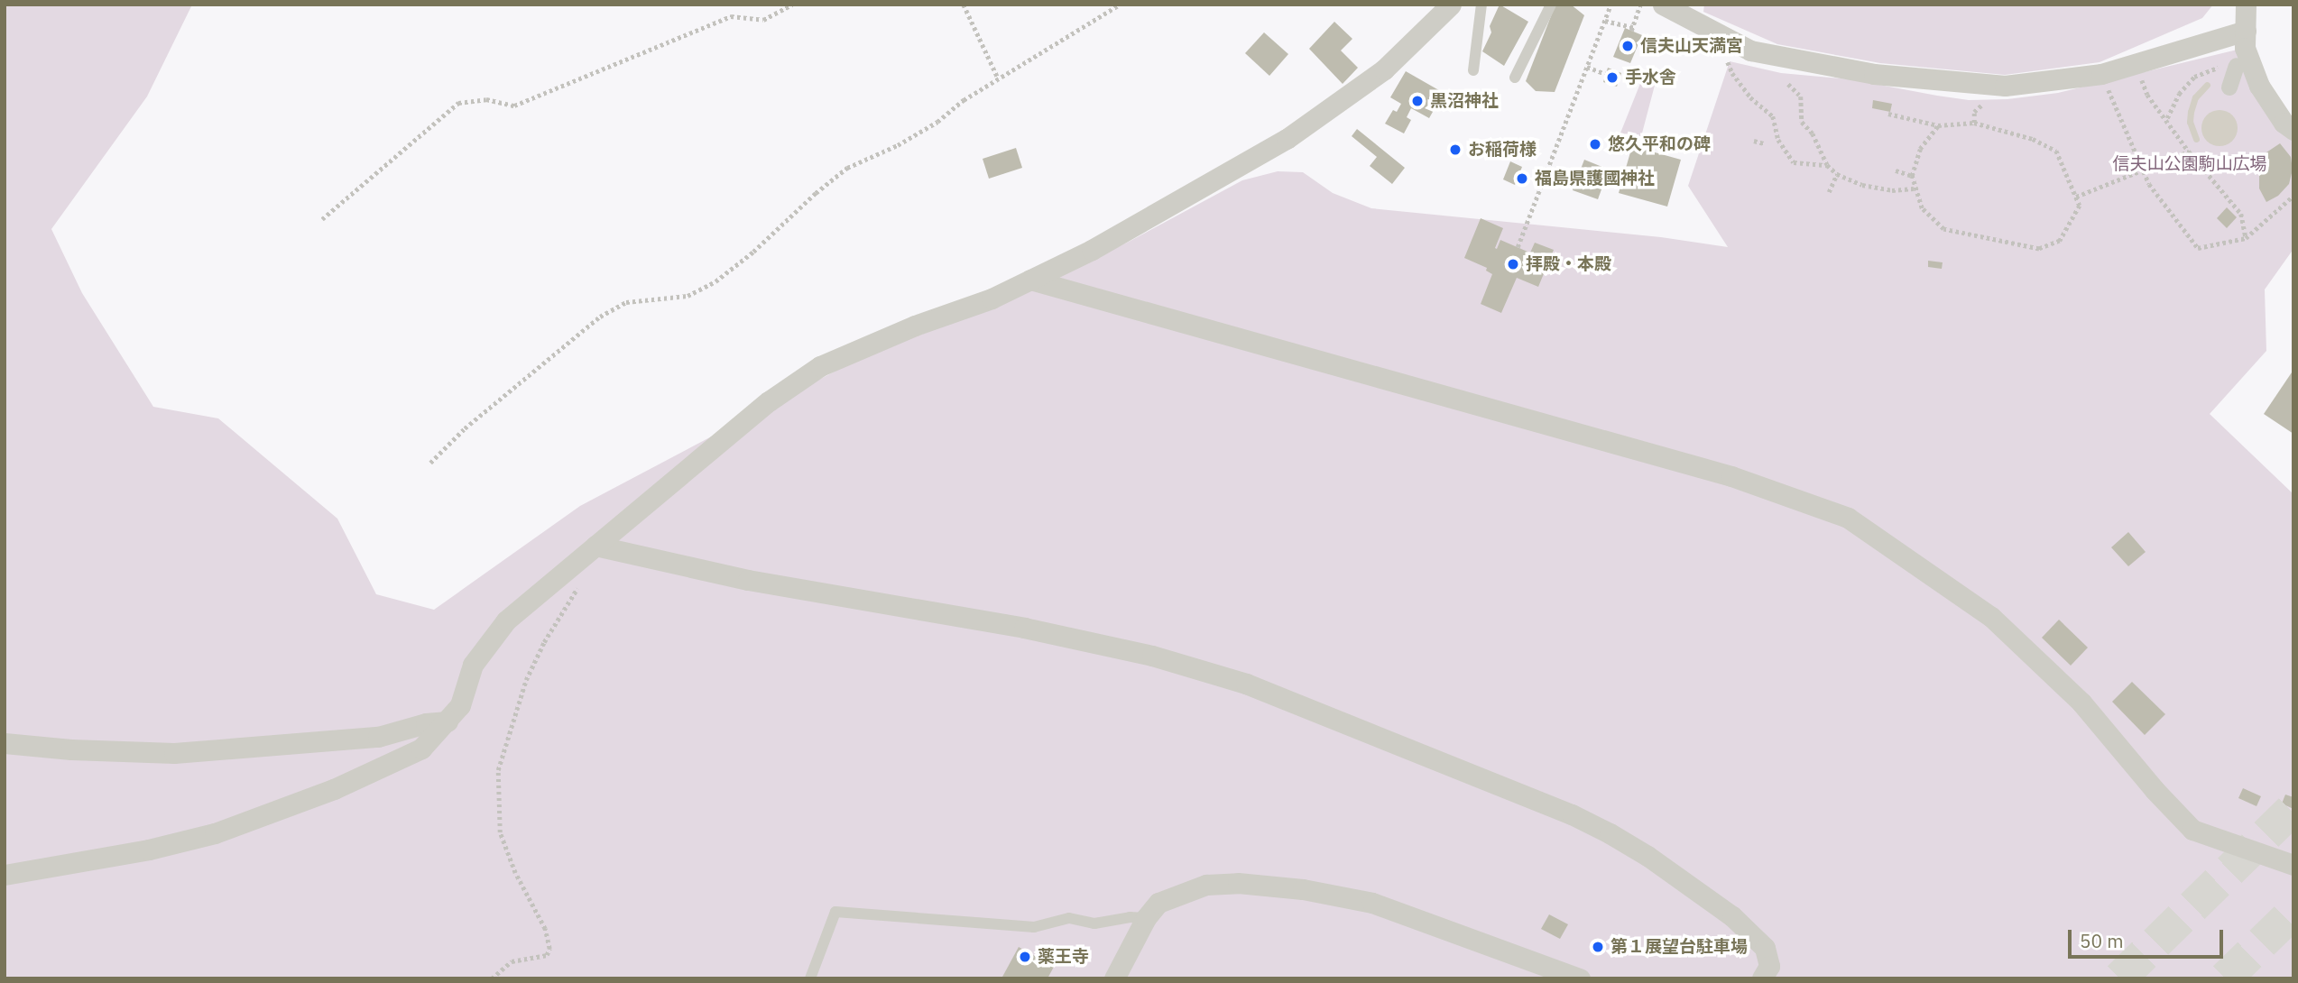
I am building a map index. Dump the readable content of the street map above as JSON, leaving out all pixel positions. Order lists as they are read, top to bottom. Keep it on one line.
{"parks":["信夫山公園駒山広場"],"places":["信夫山天満宮","手水舎","黒沼神社","悠久平和の碑","お稲荷様","福島県護國神社","拝殿・本殿","第１展望台駐車場","薬王寺"],"scale_bar":"50 m"}
